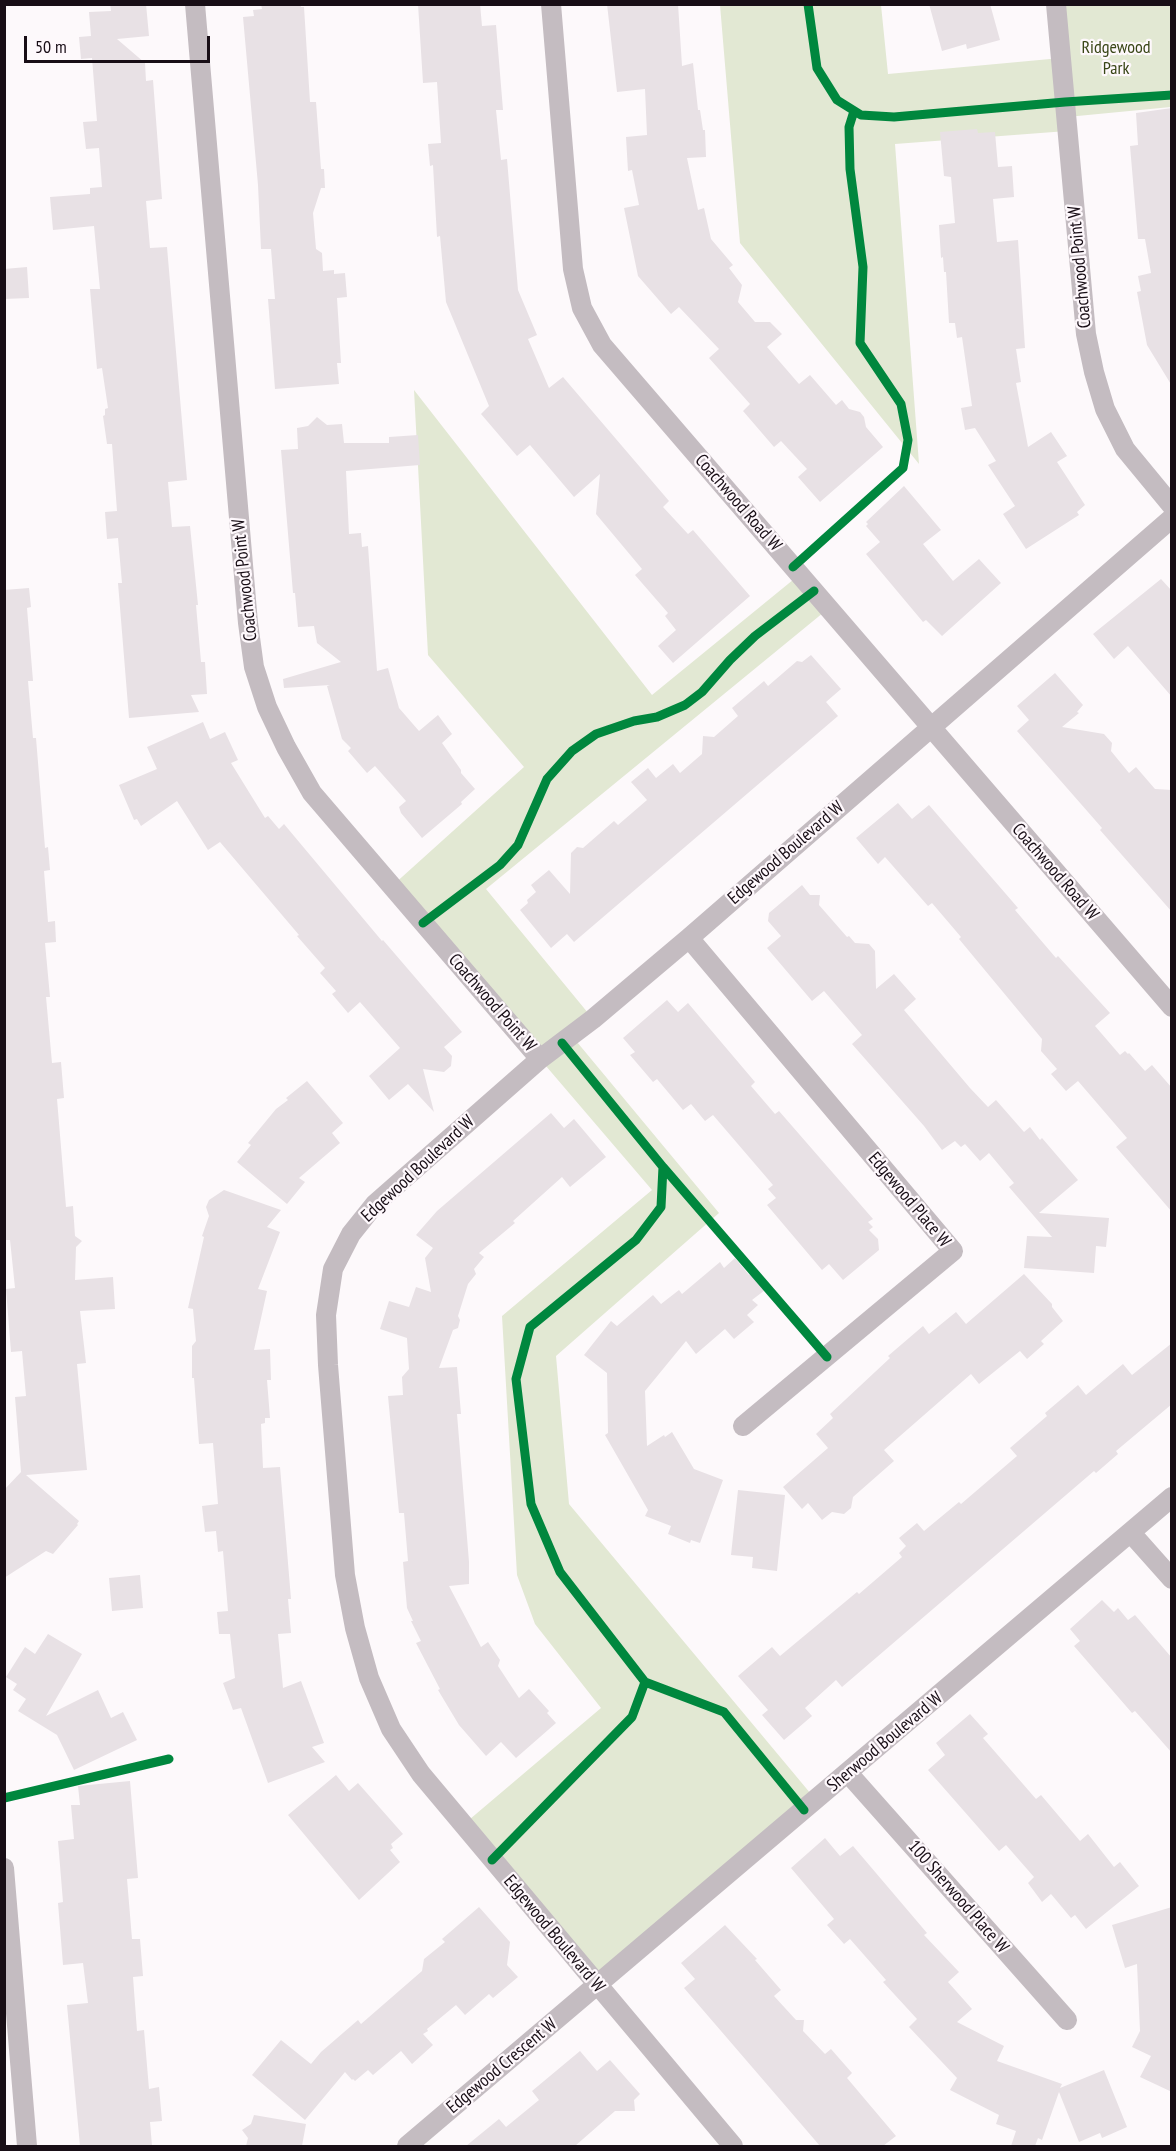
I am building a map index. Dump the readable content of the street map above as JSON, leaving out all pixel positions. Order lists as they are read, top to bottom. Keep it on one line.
{"streets":{"street":["Coachwood Point W","Coachwood Road W","Edgewood Boulevard W","Edgewood Place W","Sherwood Boulevard W","100 Sherwood Place W","Edgewood Crescent W"]},"crossings":[["Coachwood Point W","Edgewood Boulevard W"],["Coachwood Road W","Edgewood Boulevard W"],["Edgewood Boulevard W","Edgewood Place W"],["Edgewood Boulevard W","Sherwood Boulevard W"],["Edgewood Boulevard W","Edgewood Crescent W"],["Sherwood Boulevard W","100 Sherwood Place W"],["Sherwood Boulevard W","Edgewood Crescent W"]],"parks":["Ridgewood Park"],"scale_bar":"50 m"}
